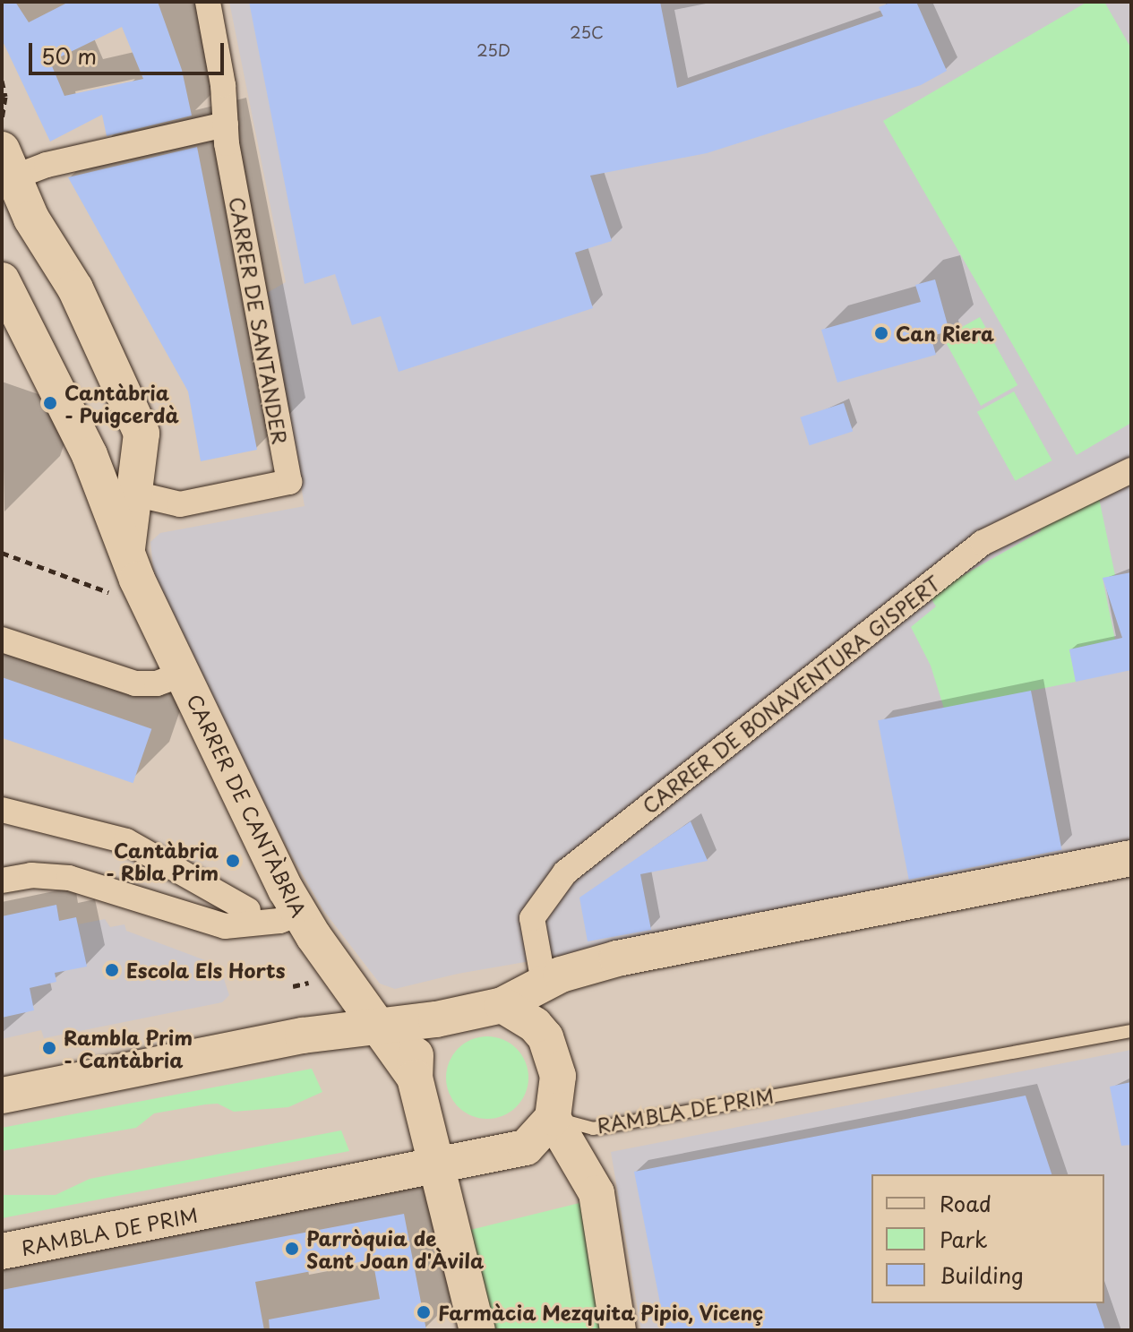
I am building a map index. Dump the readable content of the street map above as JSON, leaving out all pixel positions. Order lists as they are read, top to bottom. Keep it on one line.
{"streets":{"main road":["CARRER DE CANTÀBRIA","RAMBLA DE PRIM"],"street":["CARRER DE SANTANDER","CARRER DE BONAVENTURA GISPERT"]},"crossings":[["CARRER DE CANTÀBRIA","RAMBLA DE PRIM"]],"places":["Can Riera","Cantàbria - Puigcerdà","Cantàbria - Rbla Prim","Escola Els Horts","Rambla Prim - Cantàbria","Parròquia de Sant Joan d'Àvila","Farmàcia Mezquita Pipio, Vicenç"],"house_numbers":["25C","25D"],"legend":["Road","Park","Building"],"scale_bar":"50 m"}
